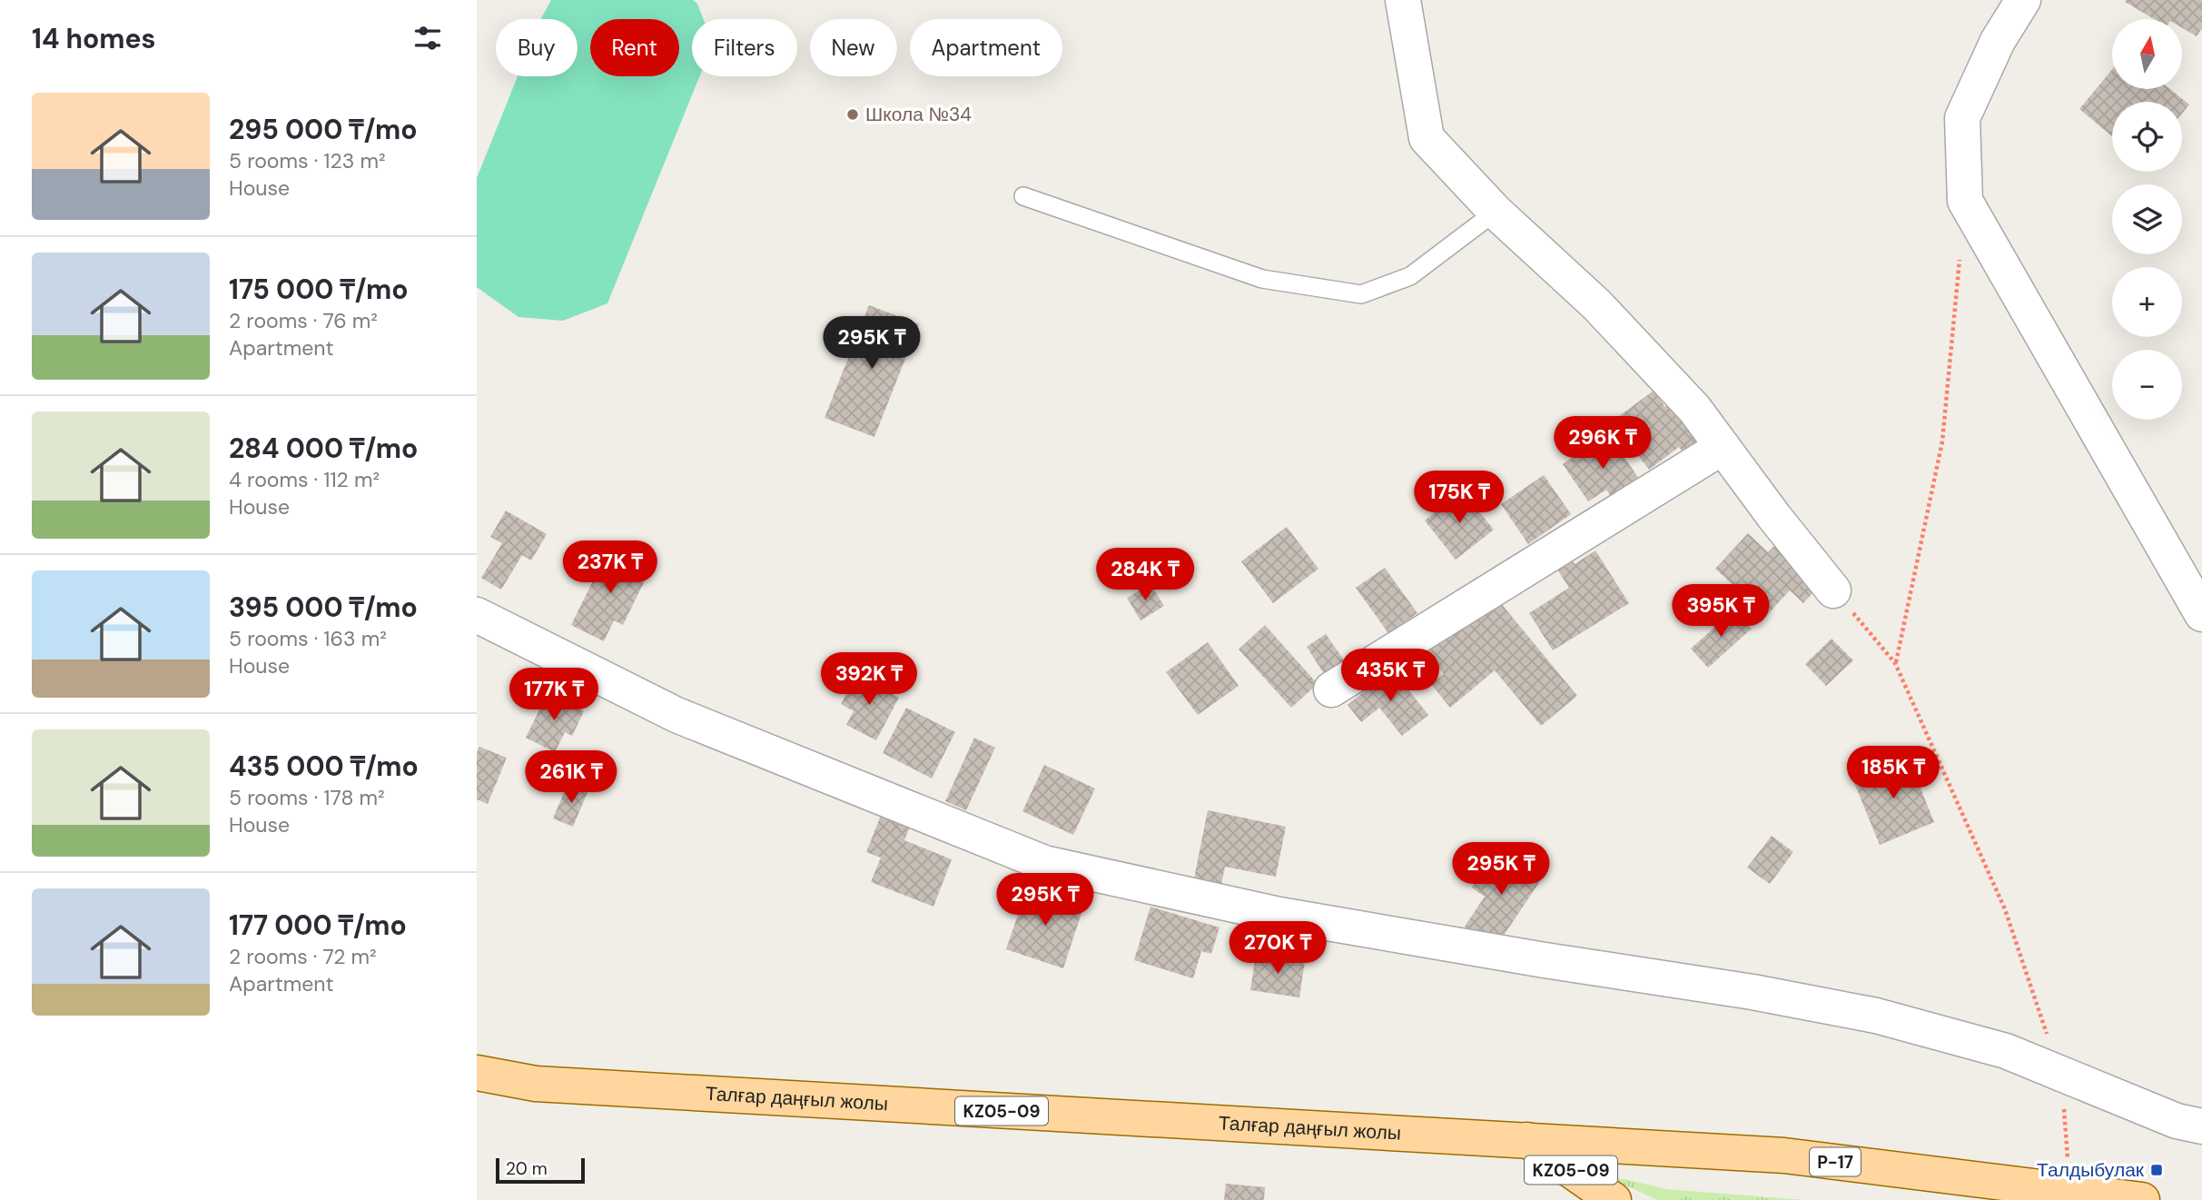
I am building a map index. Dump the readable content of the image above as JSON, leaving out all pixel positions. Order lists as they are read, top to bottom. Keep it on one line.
{"streets":{"main road":["Талғар даңғыл жолы","KZ05-09","P-17"]},"crossings":[["Талғар даңғыл жолы","KZ05-09"]],"places":{"other":["Школа №34"],"transit":["Талдыбулак"]},"scale_bar":"20 m","north":"top","page":{"heading":"14 homes","map_buttons":["+","−"],"chip":["Buy","Rent","Filters","New","Apartment"],"list":[{"name":"295 000 ₸/mo","note":"5 rooms · 123 m² · House"},{"name":"175 000 ₸/mo","note":"2 rooms · 76 m² · Apartment"},{"name":"284 000 ₸/mo","note":"4 rooms · 112 m² · House"},{"name":"395 000 ₸/mo","note":"5 rooms · 163 m² · House"},{"name":"435 000 ₸/mo","note":"5 rooms · 178 m² · House"},{"name":"177 000 ₸/mo","note":"2 rooms · 72 m² · Apartment"}],"price":["295K ₸","296K ₸","175K ₸","237K ₸","284K ₸","395K ₸","435K ₸","392K ₸","177K ₸","185K ₸","261K ₸","295K ₸","295K ₸","270K ₸"],"scale":"20 m"}}
